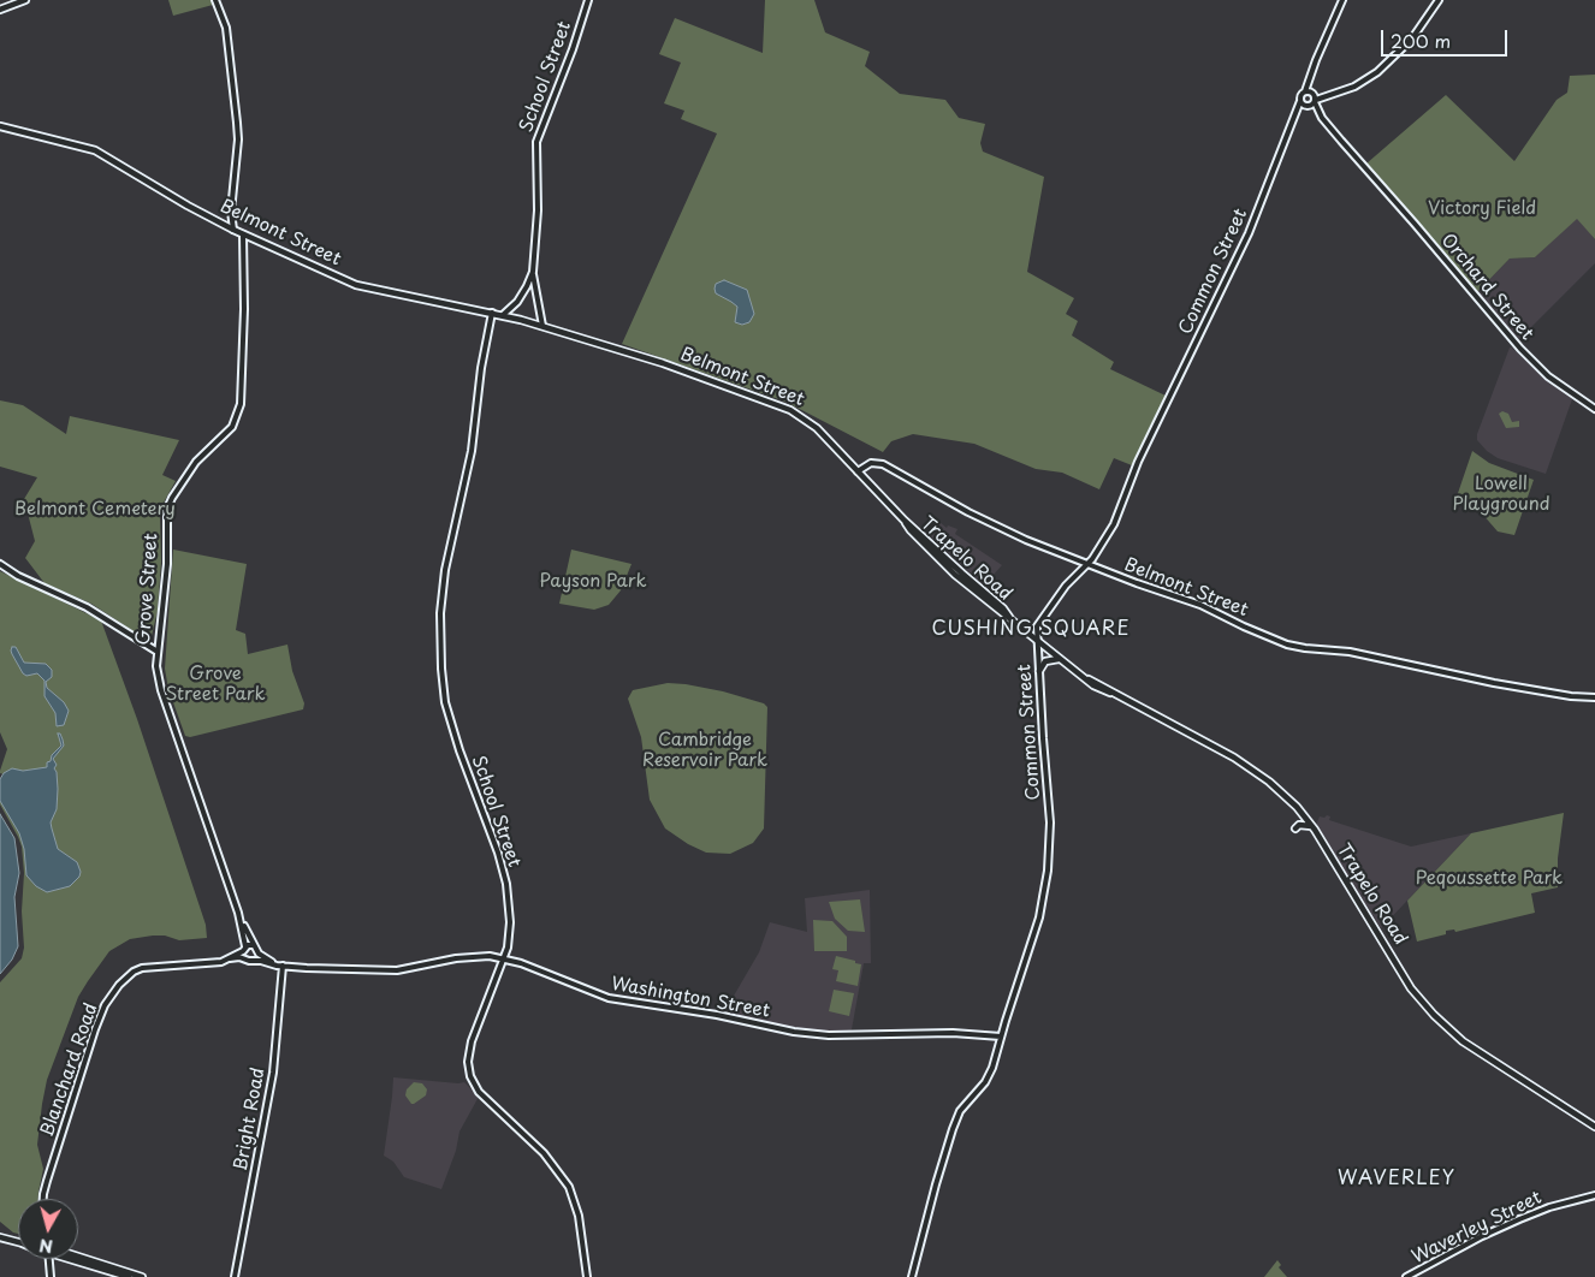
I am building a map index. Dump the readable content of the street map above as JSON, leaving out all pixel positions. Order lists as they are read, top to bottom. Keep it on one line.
{"streets":{"main road":["Belmont Street","Trapelo Road"],"street":["School Street","Common Street","Orchard Street","Grove Street","Washington Street","Blanchard Road","Bright Road","Waverley Street"]},"crossings":[["School Street","Belmont Street"],["School Street","Washington Street"],["Belmont Street","Common Street"],["Belmont Street","Trapelo Road"],["Belmont Street","Grove Street"],["Common Street","Orchard Street"],["Common Street","Trapelo Road"],["Common Street","Washington Street"],["Grove Street","Washington Street"],["Grove Street","Blanchard Road"],["Washington Street","Blanchard Road"],["Washington Street","Bright Road"]],"districts":["CUSHING SQUARE","WAVERLEY"],"parks":["Victory Field","Lowell Playground","Belmont Cemetery","Payson Park","Grove Street Park","Cambridge Reservoir Park","Peqoussette Park"],"scale_bar":"200 m","north":"bottom"}
